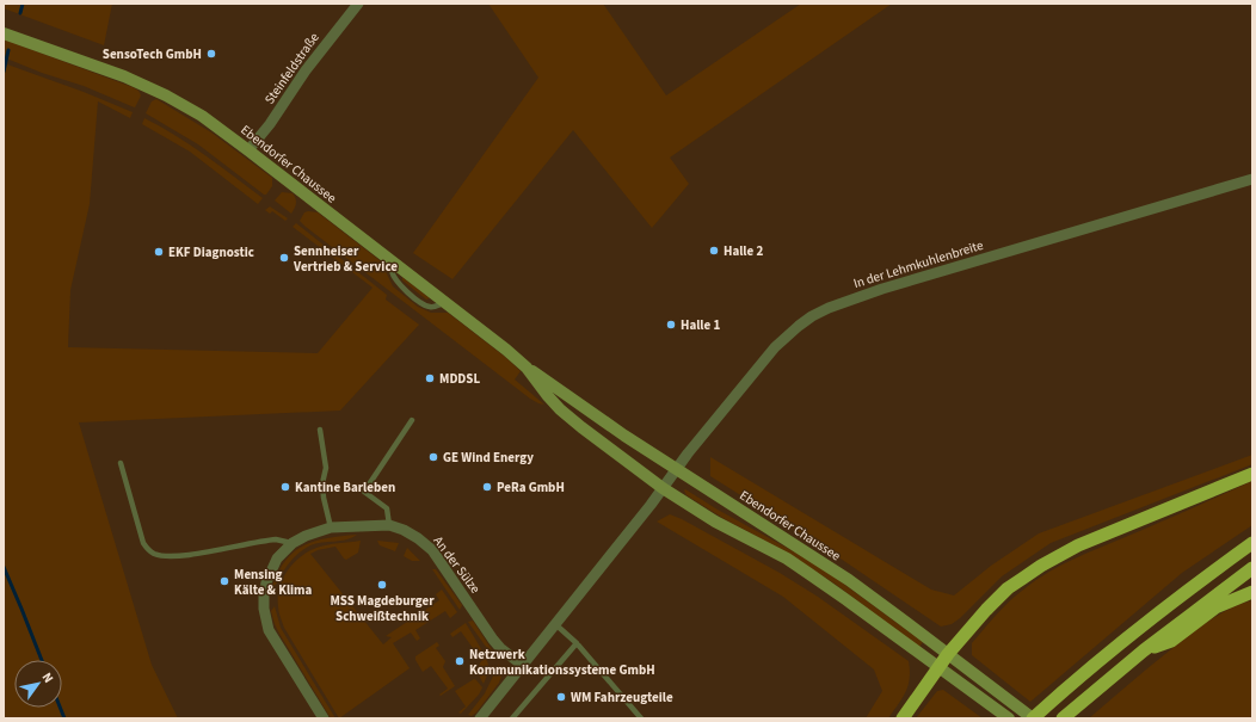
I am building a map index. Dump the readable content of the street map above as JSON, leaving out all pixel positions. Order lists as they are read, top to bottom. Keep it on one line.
{"streets":{"main road":["Ebendorfer Chaussee"],"street":["Steinfeldstraße","In der Lehmkuhlenbreite","An der Sülze"]},"crossings":[["Steinfeldstraße","Ebendorfer Chaussee"],["Ebendorfer Chaussee","In der Lehmkuhlenbreite"]],"places":["SensoTech GmbH","Halle 2","EKF Diagnostic","Sennheiser Vertrieb & Service","Halle 1","MDDSL","GE Wind Energy","Kantine Barleben","PeRa GmbH","Mensing Kälte & Klima","MSS Magdeburger Schweißtechnik","Netzwerk Kommunikationssysteme GmbH","WM Fahrzeugteile"],"north":"top right"}
